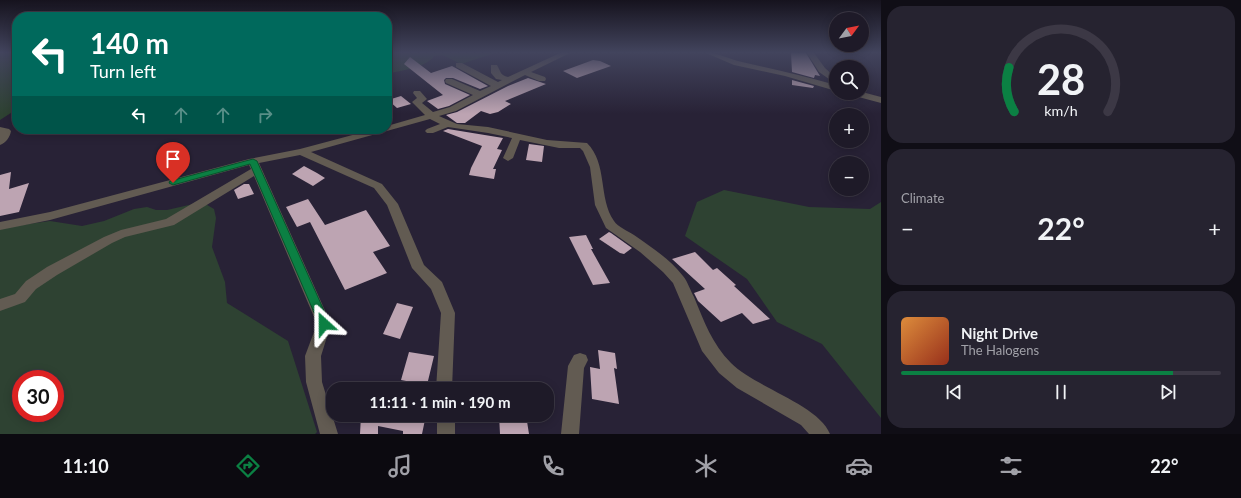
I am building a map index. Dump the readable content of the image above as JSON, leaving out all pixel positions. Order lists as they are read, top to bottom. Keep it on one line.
{"north":"top right","page":{"map_buttons":["+","−"],"turn":["140 m","Turn left"],"tile":"Climate","heat":["−","22°","+"],"song":["Night Drive","The Halogens"],"limit":"30","trip":"11:11 · 1 min · 190 m","tabs":["11:10","22°"],"gauge":["28","km/h"]}}
